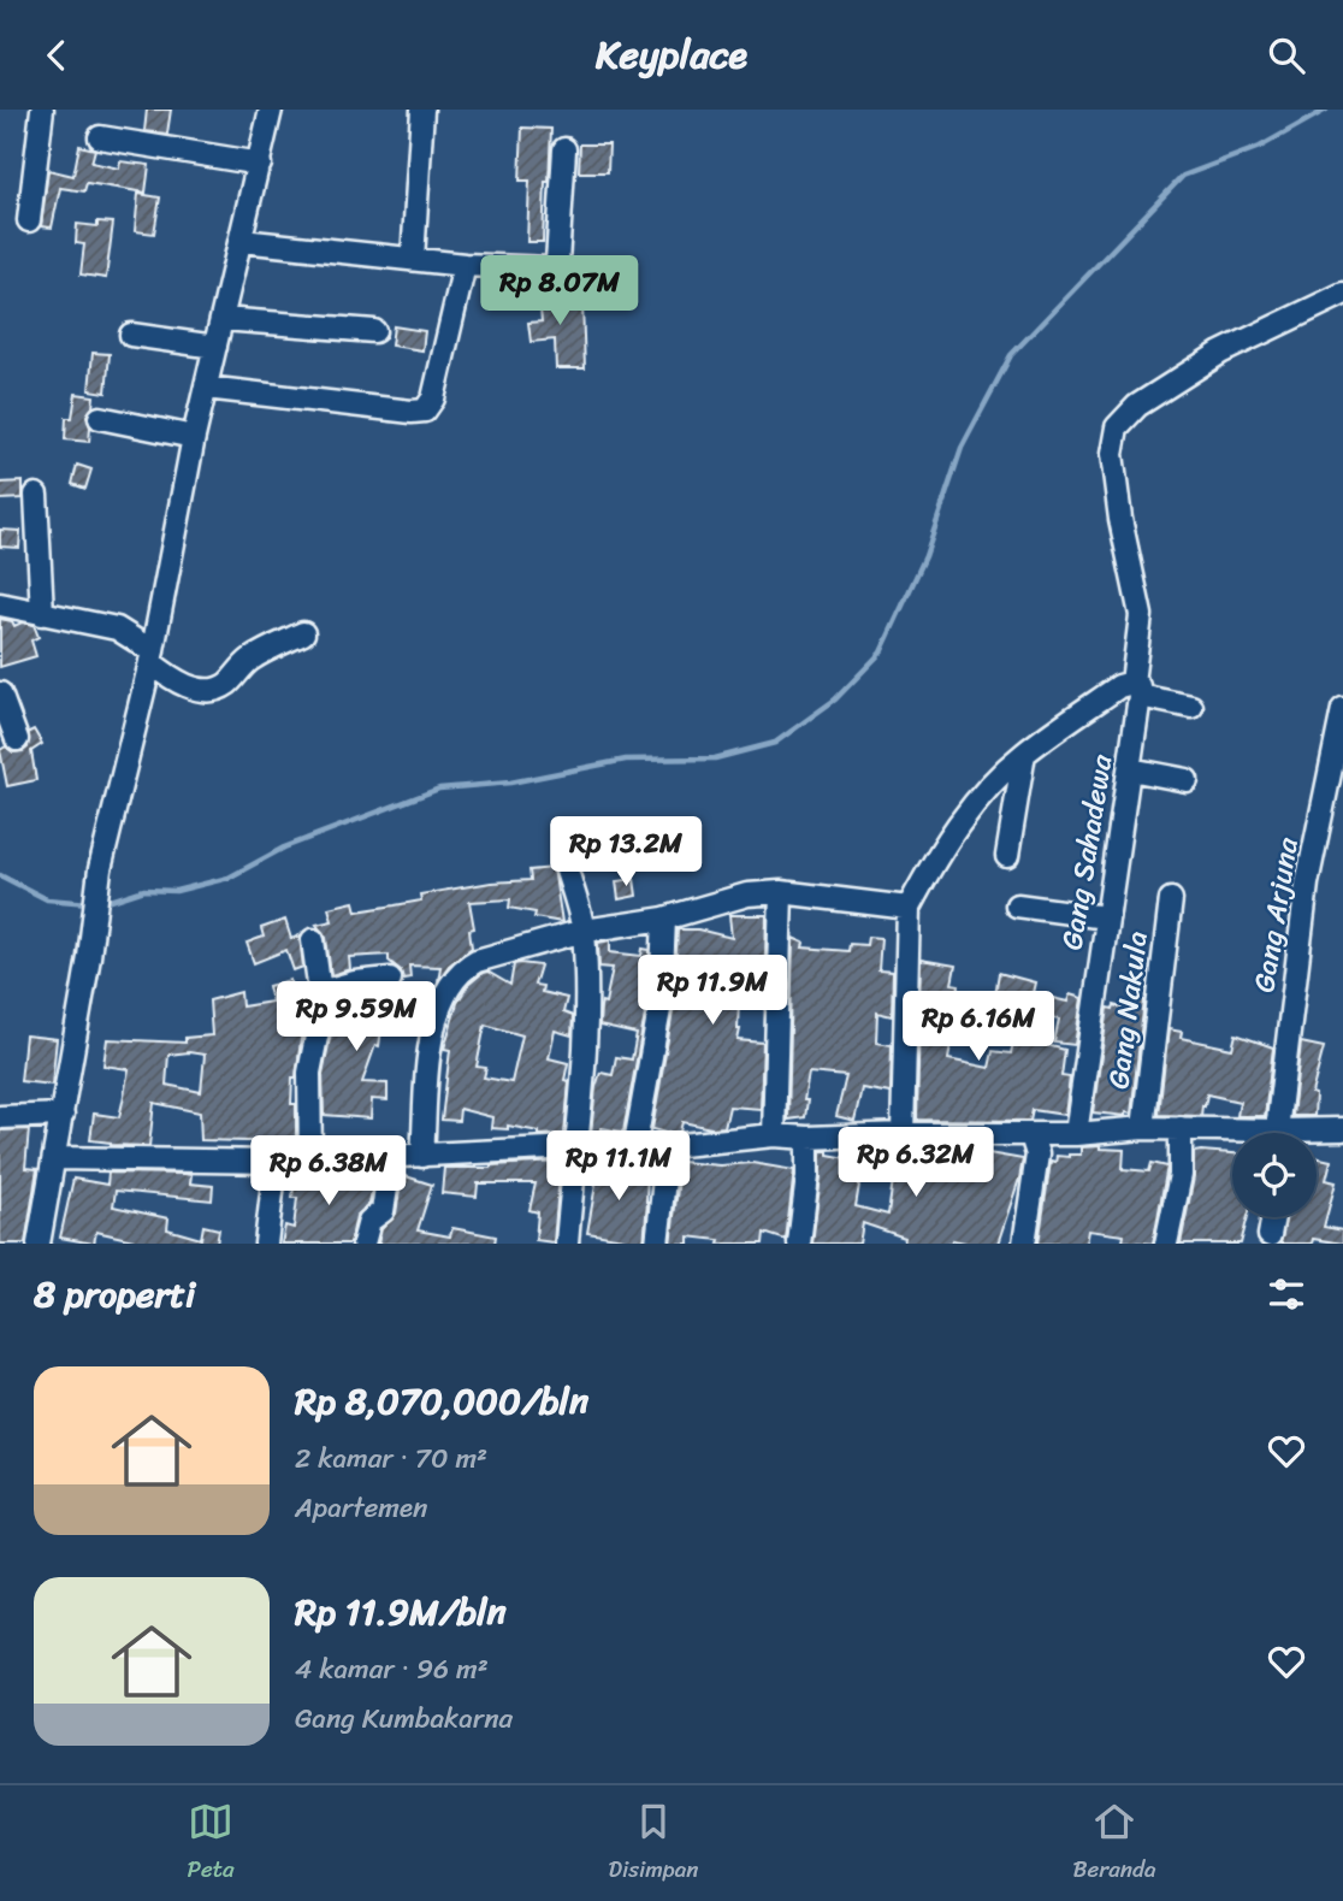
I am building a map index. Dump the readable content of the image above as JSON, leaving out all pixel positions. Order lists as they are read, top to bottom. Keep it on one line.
{"streets":{"street":["Gang Sahadewa","Gang Arjuna","Gang Nakula"]},"page":{"header":"Keyplace","price":["Rp 8.07M","Rp 13.2M","Rp 11.9M","Rp 9.59M","Rp 6.16M","Rp 6.32M","Rp 11.1M","Rp 6.38M"],"heading":"8 properti","list":[{"name":"Rp 8,070,000/bln","note":"2 kamar · 70 m² · Apartemen"},{"name":"Rp 11.9M/bln","note":"4 kamar · 96 m² · Gang Kumbakarna"}],"tabs":["Peta","Disimpan","Beranda"]}}
